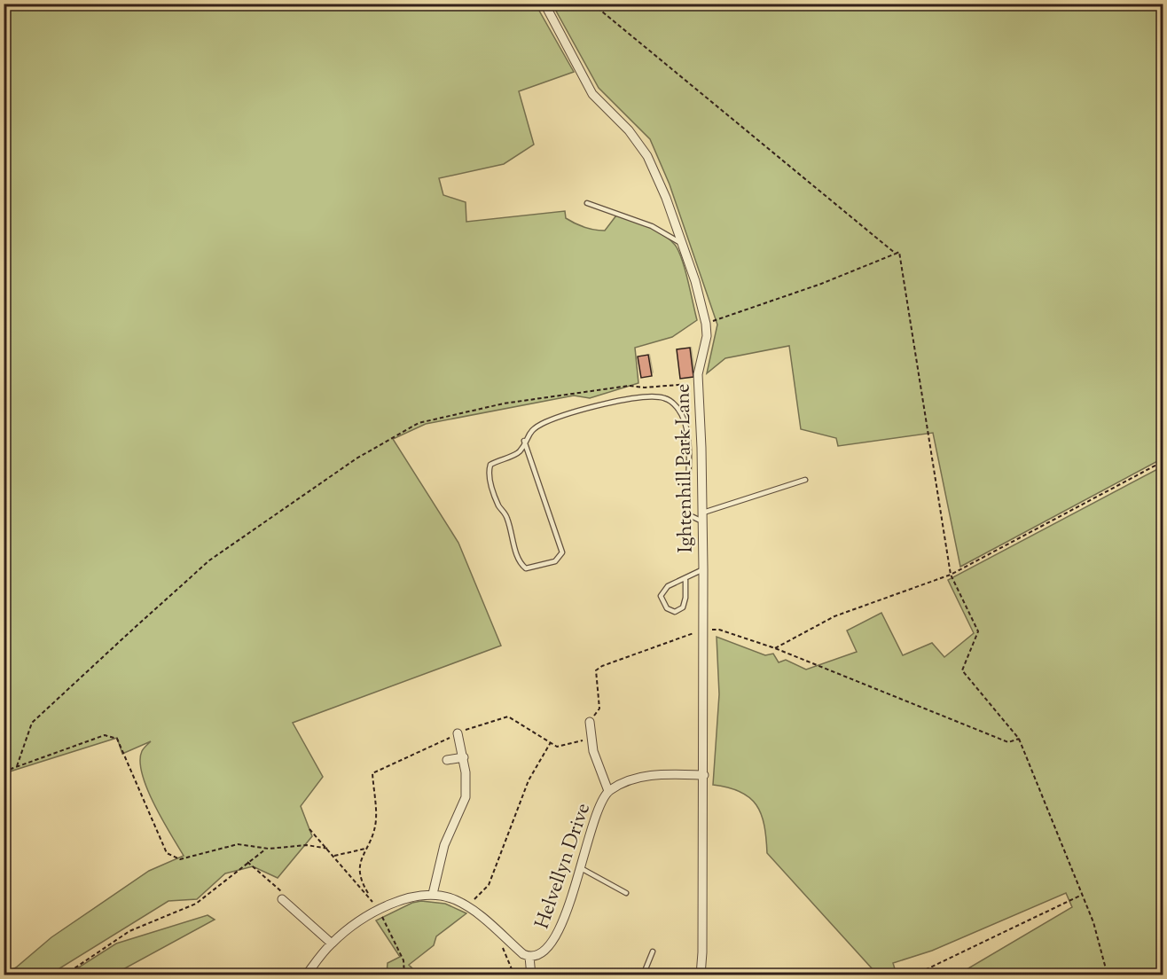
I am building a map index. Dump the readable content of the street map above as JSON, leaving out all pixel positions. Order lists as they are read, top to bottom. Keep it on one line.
{"streets":{"street":["Ightenhill Park Lane","Helvellyn Drive"]},"crossings":[["Ightenhill Park Lane","Helvellyn Drive"]]}
